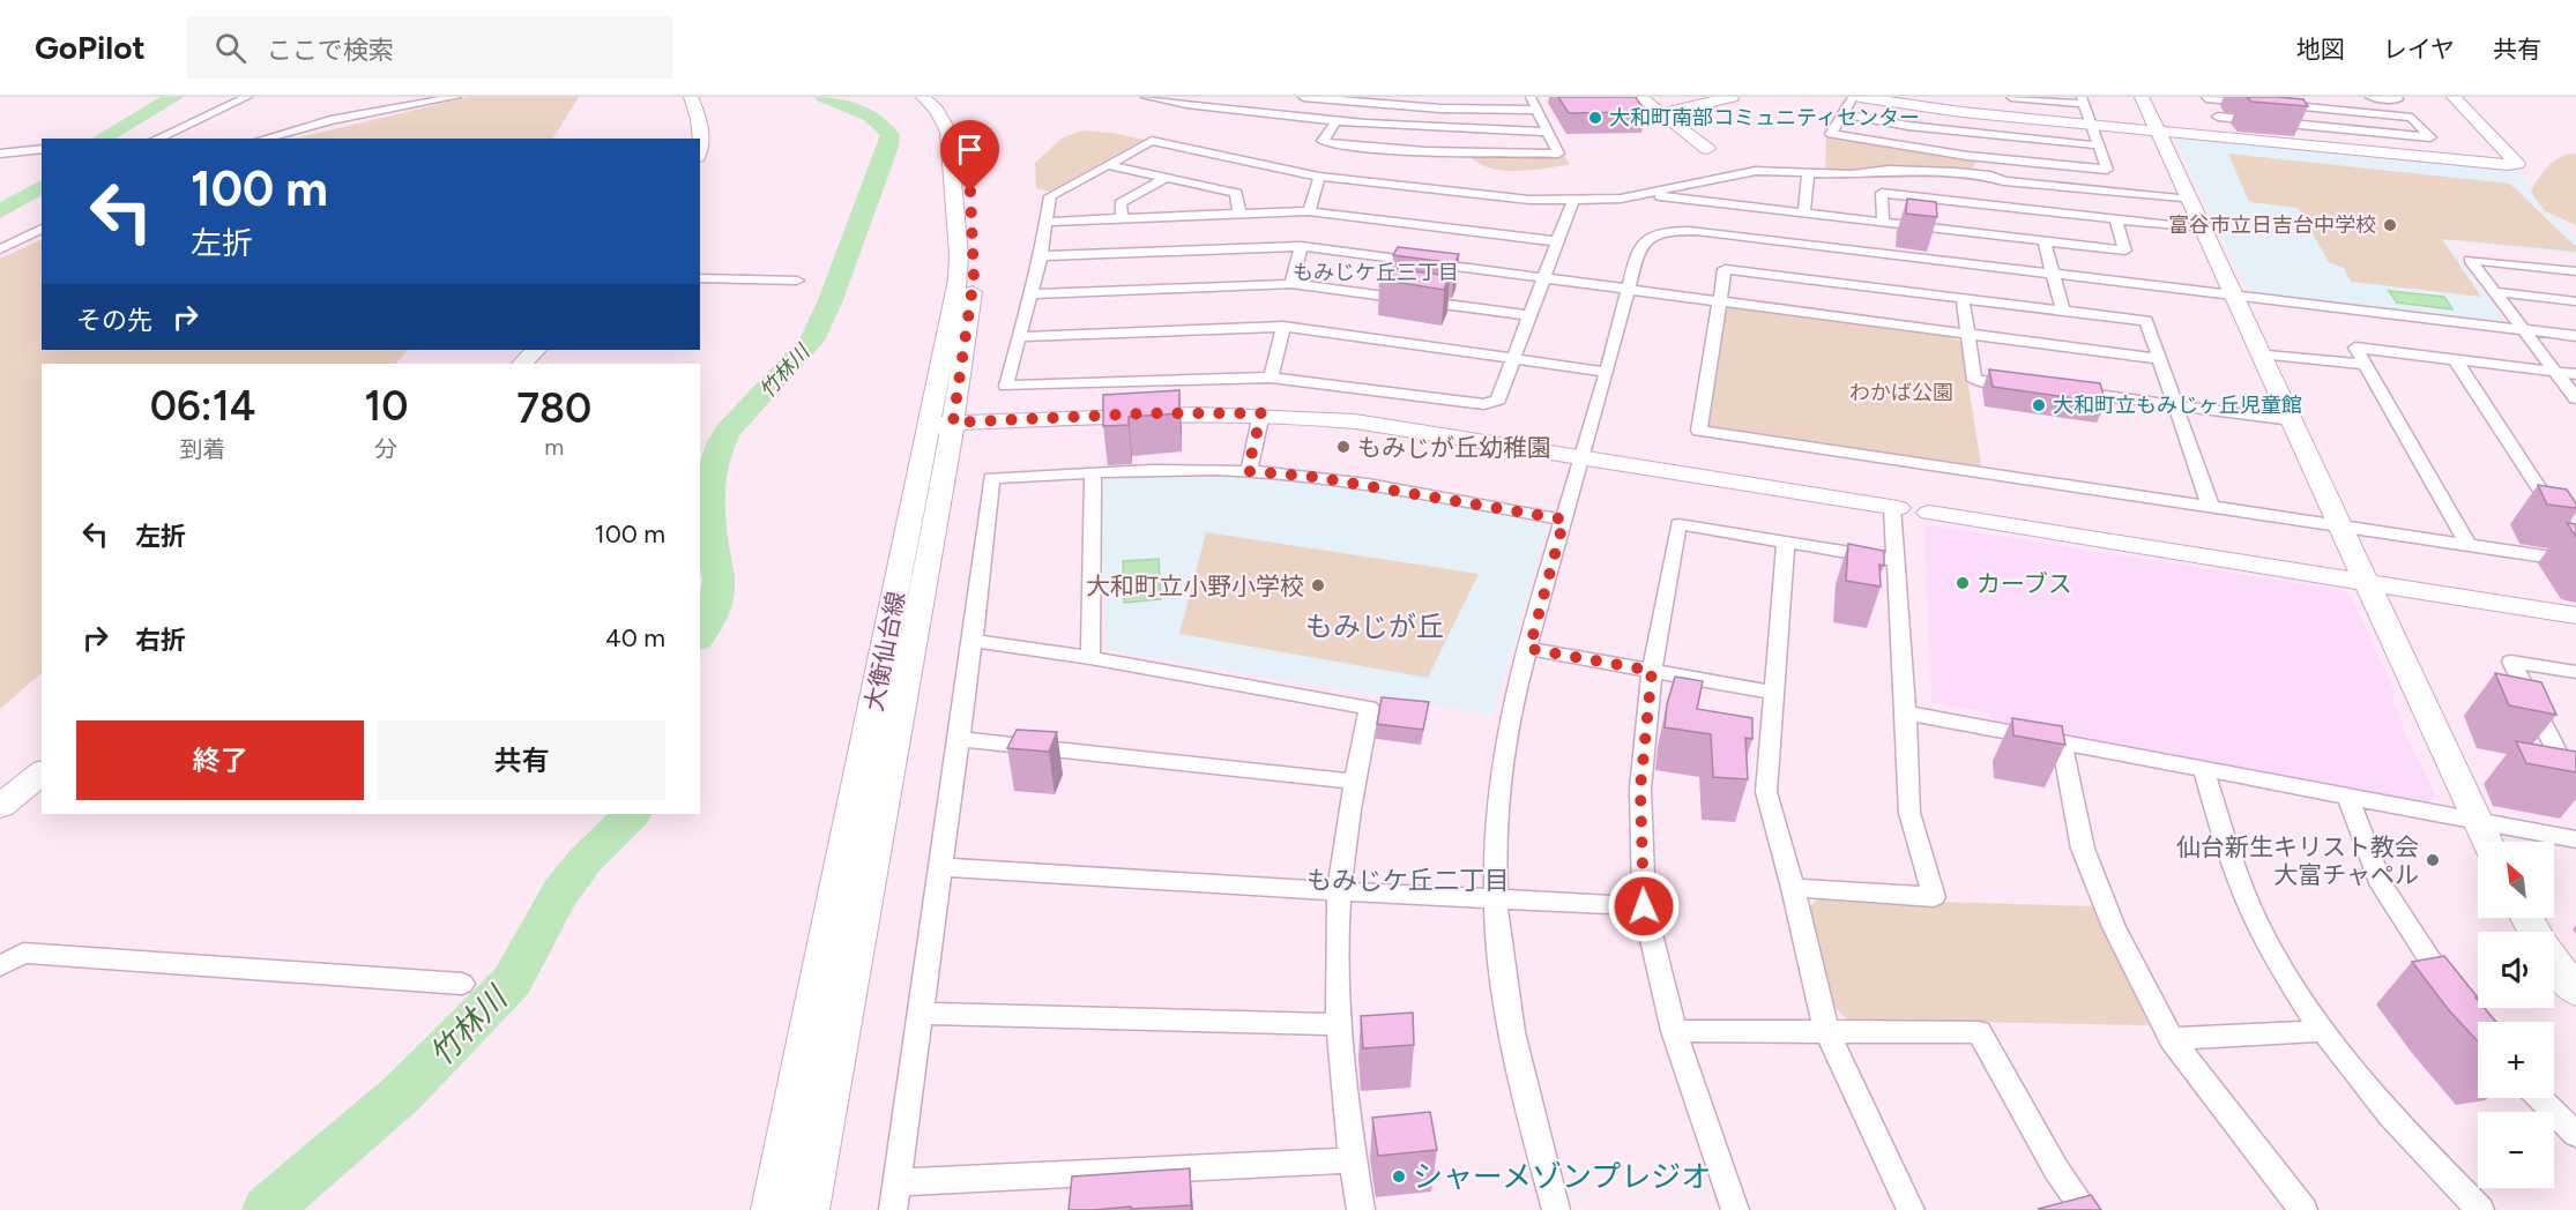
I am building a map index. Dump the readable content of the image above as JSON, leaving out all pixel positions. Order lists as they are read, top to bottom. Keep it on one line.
{"streets":{"street":["大衡仙台線"]},"districts":["もみじケ丘三丁目","もみじが丘","もみじケ丘二丁目"],"water":["竹林川"],"parks":["わかば公園"],"places":["大和町南部コミュニティセンター","富谷市立日吉台中学校","大和町立もみじヶ丘児童館","もみじが丘幼稚園","カーブス","大和町立小野小学校","仙台新生キリスト教会 大富チャペル","シャーメゾンプレジオ"],"north":"top left","page":{"header":"GoPilot","search":"ここで検索","nav":["地図","レイヤ","共有"],"turn":["100 m","左折"],"then":"その先","eta":["06:14","到着","10","分","780","m"],"list":[{"name":"左折","value":"100 m"},{"name":"右折","value":"40 m"}],"buttons":["終了","共有"],"map_buttons":["+","−"]}}
